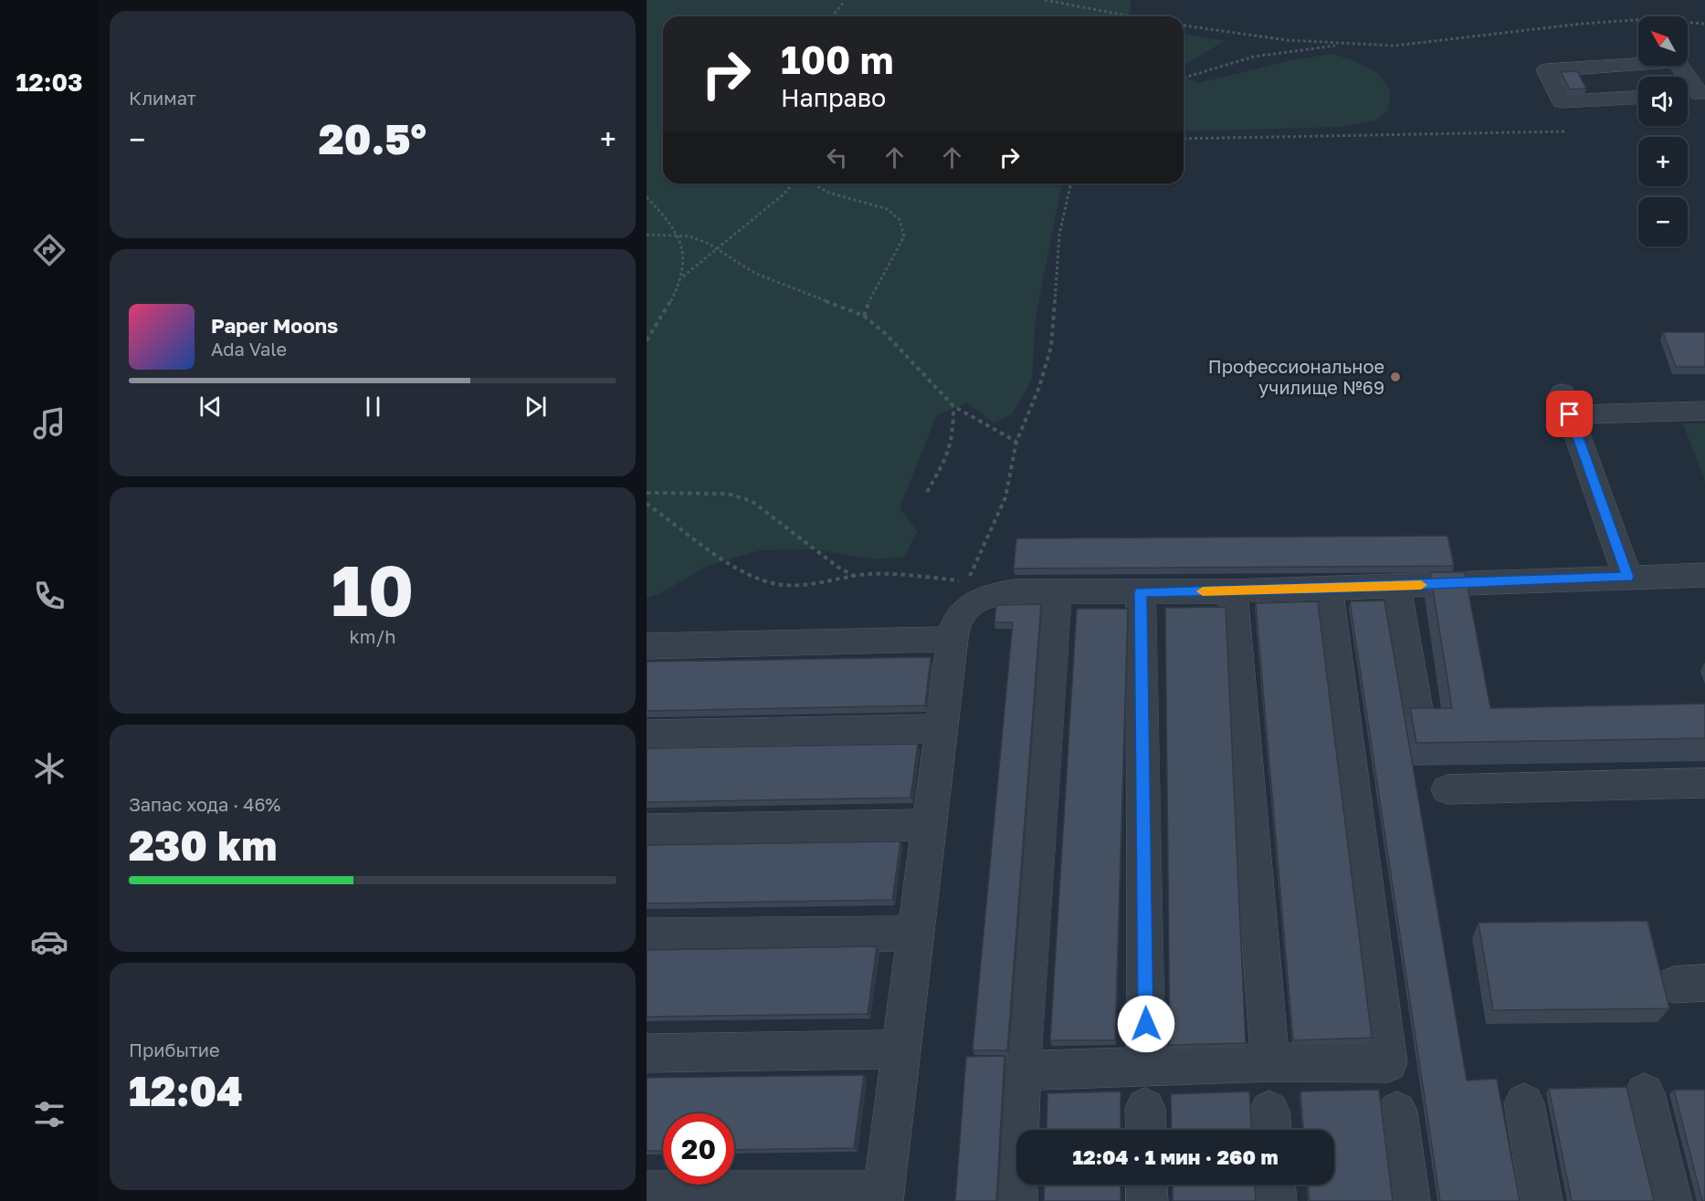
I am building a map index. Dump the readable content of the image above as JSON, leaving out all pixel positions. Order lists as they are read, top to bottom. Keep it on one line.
{"places":["Профессиональное училище №69"],"north":"top left","page":{"tabs":"12:03","tile":["Климат",["10","km/h"],["Запас хода · 46%","230 km"],["Прибытие","12:04"]],"map_buttons":["+","−"],"turn":["100 m","Направо"],"heat":["−","20.5°","+"],"song":["Paper Moons","Ada Vale"],"limit":"20","trip":"12:04 · 1 мин · 260 m"}}
